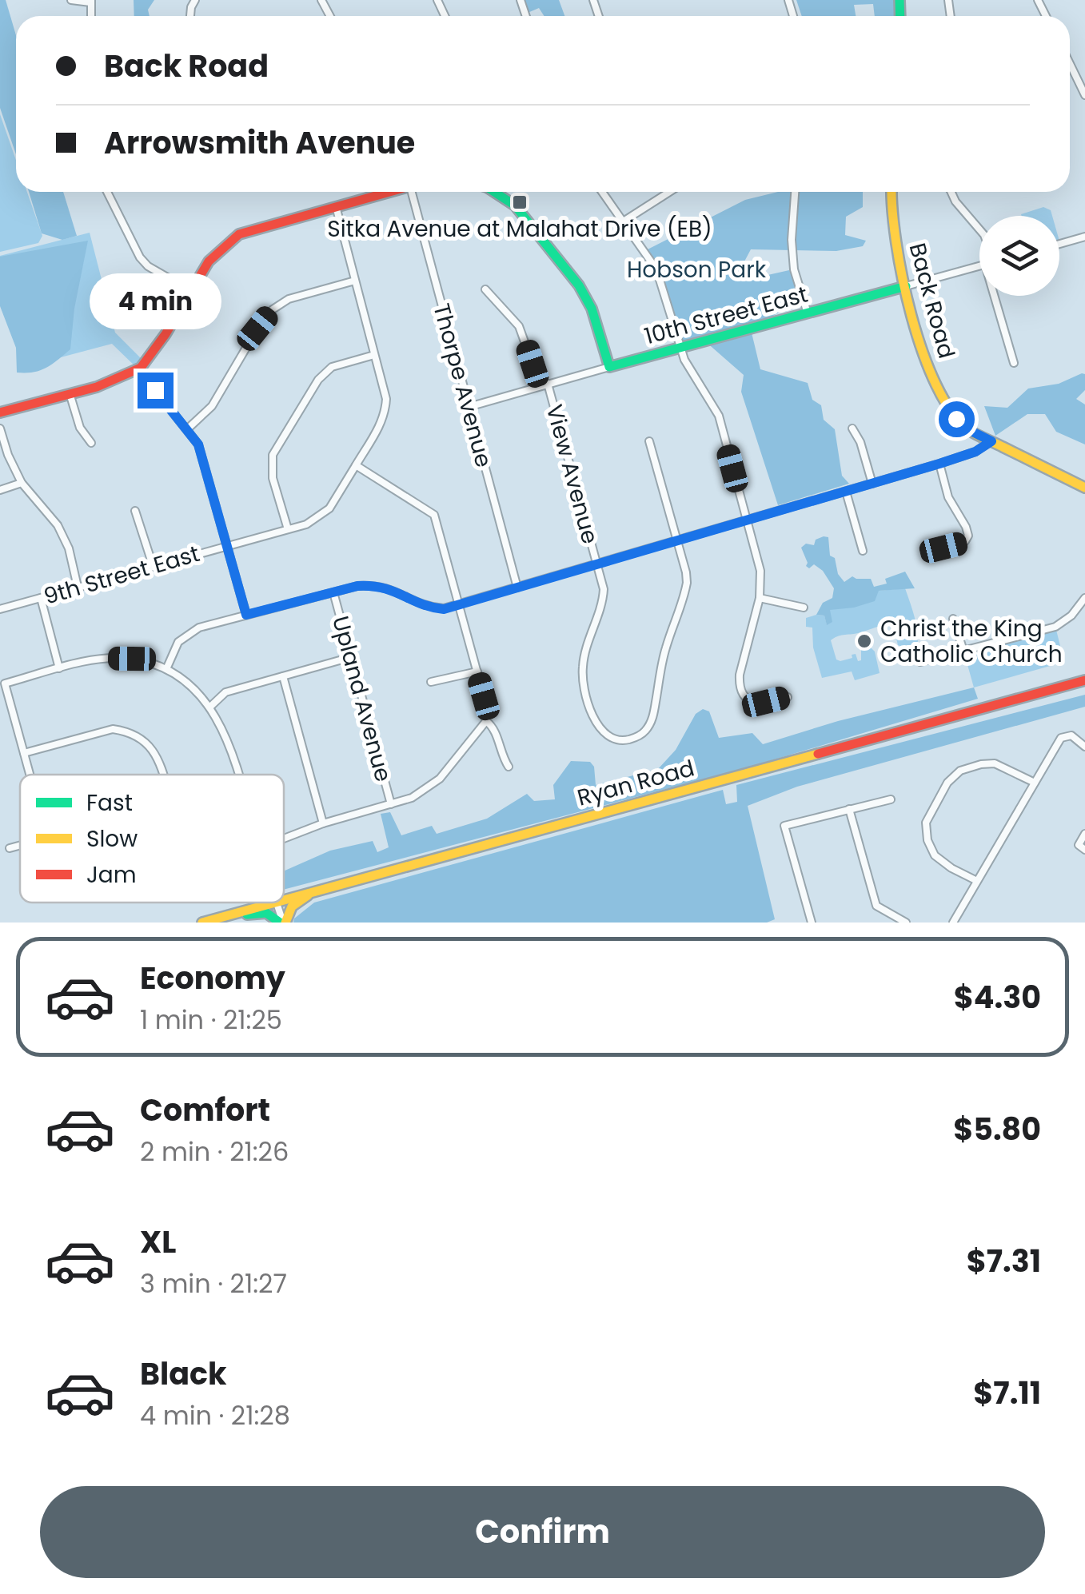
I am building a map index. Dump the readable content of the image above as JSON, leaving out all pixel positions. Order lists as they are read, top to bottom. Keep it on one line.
{"streets":{"street":["Back Road","10th Street East","Thorpe Avenue","View Avenue","9th Street East","Upland Avenue","Ryan Road"]},"crossings":[["Back Road","10th Street East"],["10th Street East","Thorpe Avenue"],["10th Street East","View Avenue"]],"parks":["Hobson Park"],"places":{"transit":["Sitka Avenue at Malahat Drive (EB)"],"other":["Christ the King Catholic Church"]},"legend":["Fast","Slow","Jam"],"page":{"banner":["Back Road","Arrowsmith Avenue"],"bubble":"4 min","list":[{"name":"Economy","note":"1 min · 21:25","value":"$4.30"},{"name":"Comfort","note":"2 min · 21:26","value":"$5.80"},{"name":"XL","note":"3 min · 21:27","value":"$7.31"},{"name":"Black","note":"4 min · 21:28","value":"$7.11"}],"buttons":"Confirm"}}
